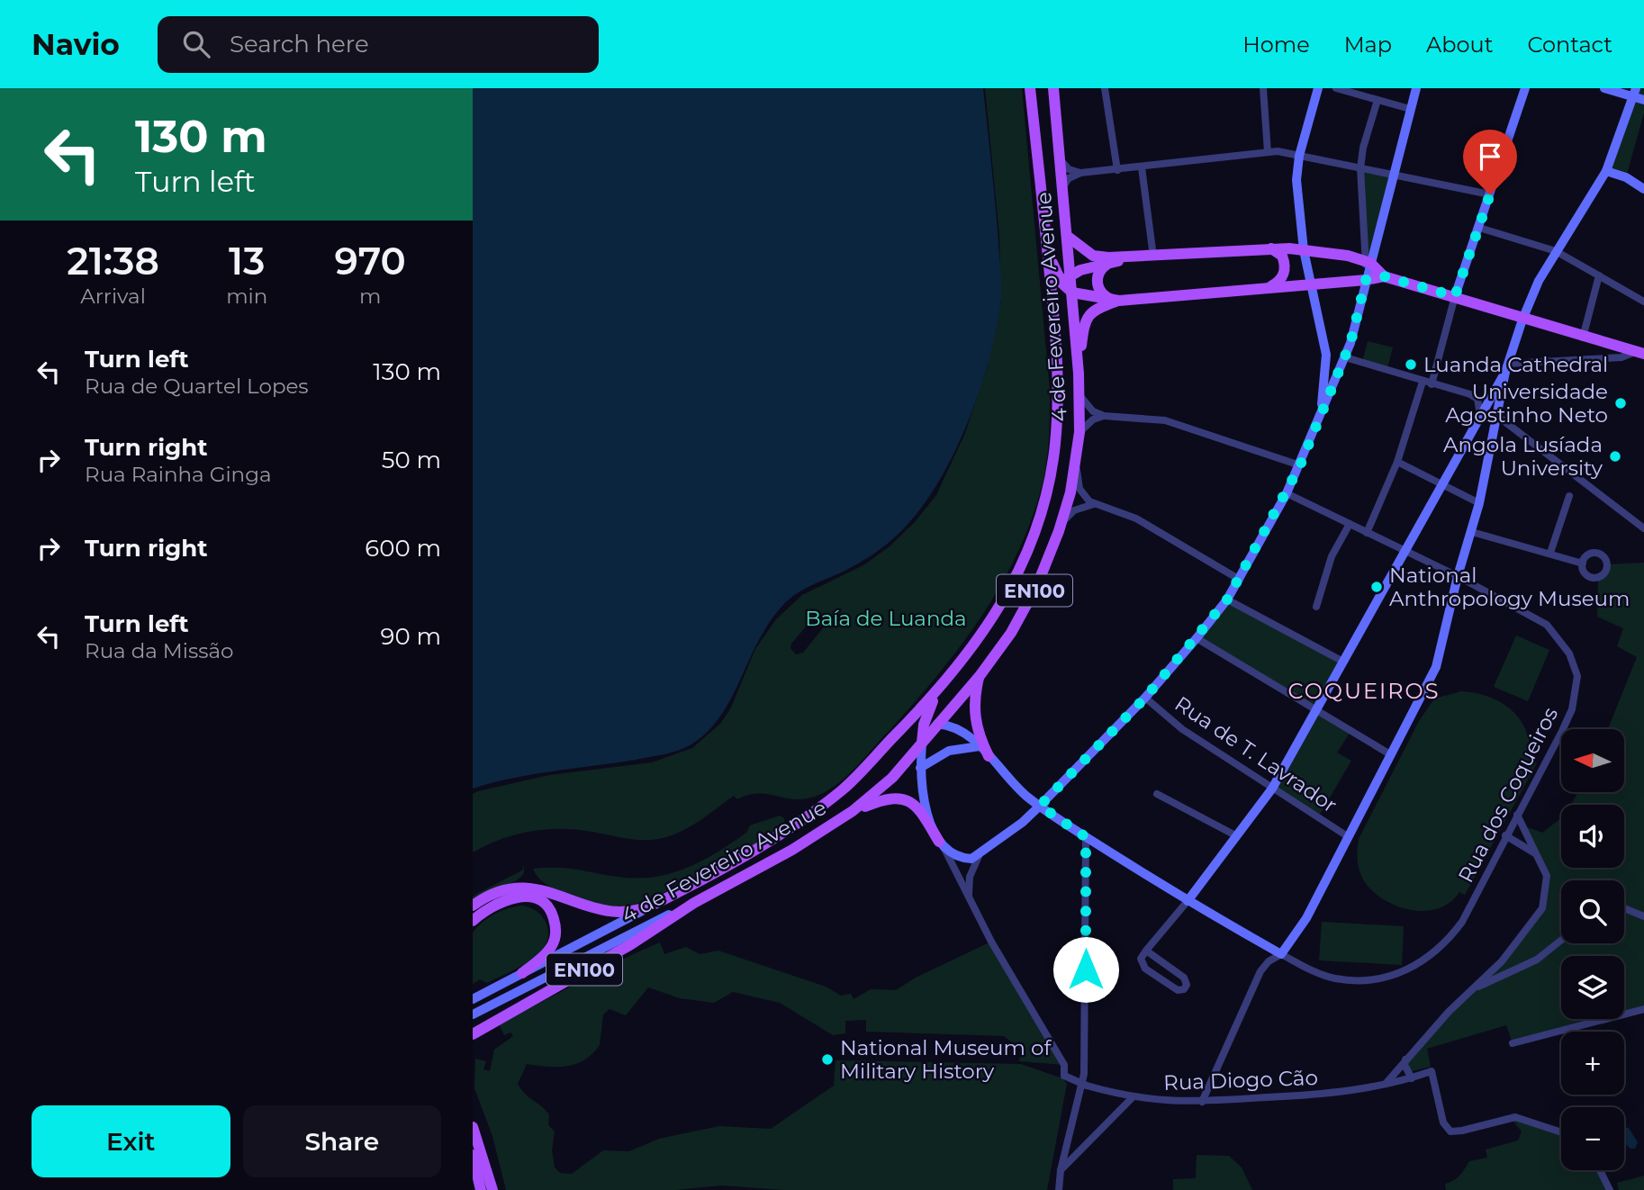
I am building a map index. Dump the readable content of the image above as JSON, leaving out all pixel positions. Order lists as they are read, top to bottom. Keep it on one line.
{"streets":{"main road":["4 de Fevereiro Avenue","EN100"],"street":["Rua de T. Lavrador","Rua dos Coqueiros","Rua Diogo Cão"]},"crossings":[["4 de Fevereiro Avenue","EN100"]],"districts":["COQUEIROS"],"parks":["Baía de Luanda"],"places":["Luanda Cathedral","Universidade Agostinho Neto","Angola Lusíada University","National Anthropology Museum","National Museum of Military History"],"north":"left","page":{"header":"Navio","search":"Search here","nav":["Home","Map","About","Contact"],"turn":["130 m","Turn left"],"eta":["21:38","Arrival","13","min","970","m"],"list":[{"name":"Turn left","note":"Rua de Quartel Lopes","value":"130 m"},{"name":"Turn right","note":"Rua Rainha Ginga","value":"50 m"},{"name":"Turn right","value":"600 m"},{"name":"Turn left","note":"Rua da Missão","value":"90 m"}],"map_buttons":["+","−"],"buttons":["Exit","Share"]}}
